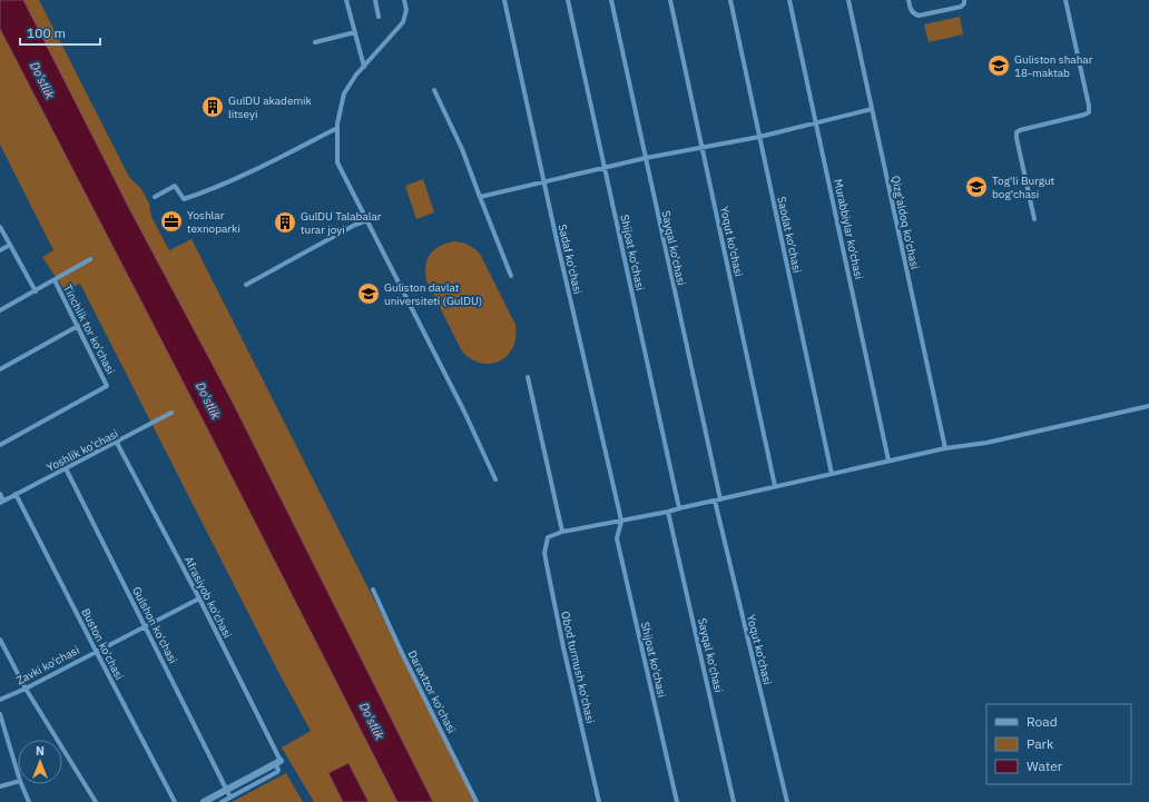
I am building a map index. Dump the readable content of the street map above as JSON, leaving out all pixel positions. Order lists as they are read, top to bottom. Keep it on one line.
{"streets":{"street":["Qizg'aldoq ko'chasi","Murabbiylar ko'chasi","Saodat ko'chasi","Yoqut ko'chasi","Sayqal ko'chasi","Shijoat ko'chasi","Sadaf ko'chasi","Tinchlik tor ko'chasi","Yoshlik ko'chasi","Afrasiyob ko'chasi","Gulshon ko'chasi","Buston ko'chasi","Zavki ko'chasi","Obod turmush ko'chasi","Daraxtzor ko'chasi"]},"crossings":[["Shijoat ko'chasi","Sadaf ko'chasi"],["Yoshlik ko'chasi","Afrasiyob ko'chasi"],["Yoshlik ko'chasi","Gulshon ko'chasi"],["Yoshlik ko'chasi","Buston ko'chasi"],["Afrasiyob ko'chasi","Zavki ko'chasi"],["Gulshon ko'chasi","Zavki ko'chasi"],["Buston ko'chasi","Zavki ko'chasi"]],"water":["Do'stlik"],"places":{"school or university":["Guliston shahar 18-maktab","Tog'li Burgut bog'chasi","Guliston davlat universiteti (GulDU)"],"building":["GulDU akademik litseyi","GulDU Talabalar turar joyi"],"office":["Yoshlar texnoparki"]},"legend":["Road","Park","Water"],"scale_bar":"100 m","north":"top"}
